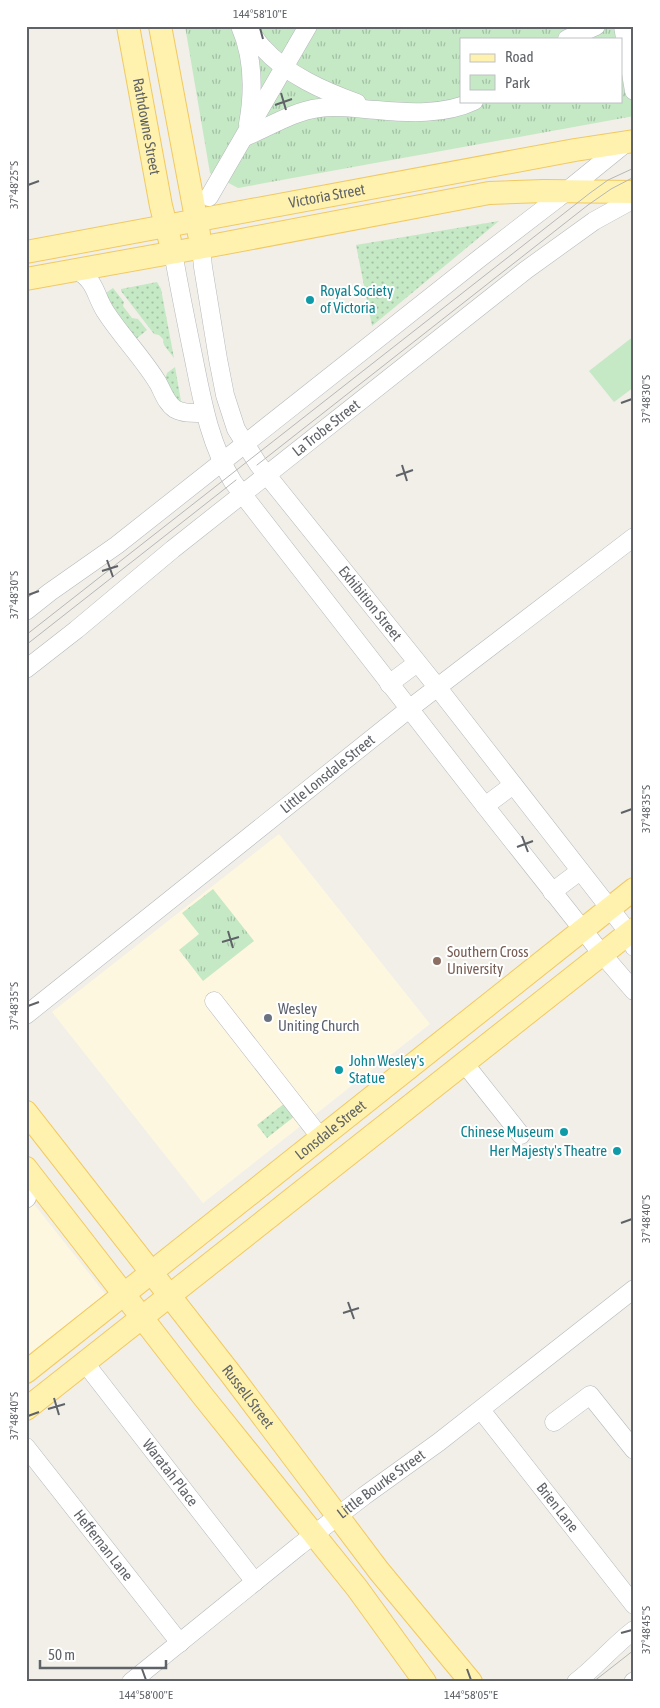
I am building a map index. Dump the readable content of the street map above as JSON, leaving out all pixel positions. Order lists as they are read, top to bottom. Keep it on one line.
{"streets":{"main road":["Rathdowne Street","Victoria Street","Exhibition Street","Lonsdale Street","Russell Street"],"street":["La Trobe Street","Little Lonsdale Street","Waratah Place","Little Bourke Street","Brien Lane","Heffernan Lane"]},"crossings":[["Rathdowne Street","Victoria Street"],["Rathdowne Street","Exhibition Street"],["Victoria Street","Exhibition Street"],["La Trobe Street","Exhibition Street"],["Exhibition Street","Little Lonsdale Street"],["Exhibition Street","Lonsdale Street"],["Lonsdale Street","Russell Street"],["Lonsdale Street","Waratah Place"],["Russell Street","Little Bourke Street"],["Waratah Place","Little Bourke Street"],["Little Bourke Street","Brien Lane"],["Little Bourke Street","Heffernan Lane"]],"places":["Royal Society of Victoria","Southern Cross University","Wesley Uniting Church","John Wesley's Statue","Chinese Museum","Her Majesty's Theatre"],"legend":["Road","Park"],"scale_bar":"50 m","coordinates":["144°58'10\"E","37°48'25\"S","37°48'30\"S","37°48'35\"S","37°48'40\"S","37°48'45\"S","144°58'00\"E","144°58'05\"E"]}
